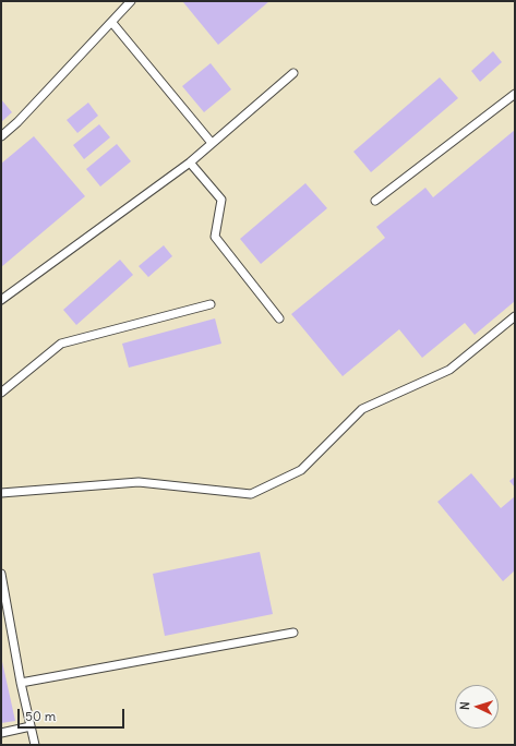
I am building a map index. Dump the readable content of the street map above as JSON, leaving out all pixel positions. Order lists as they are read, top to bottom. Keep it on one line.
{"scale_bar":"50 m","north":"left"}
